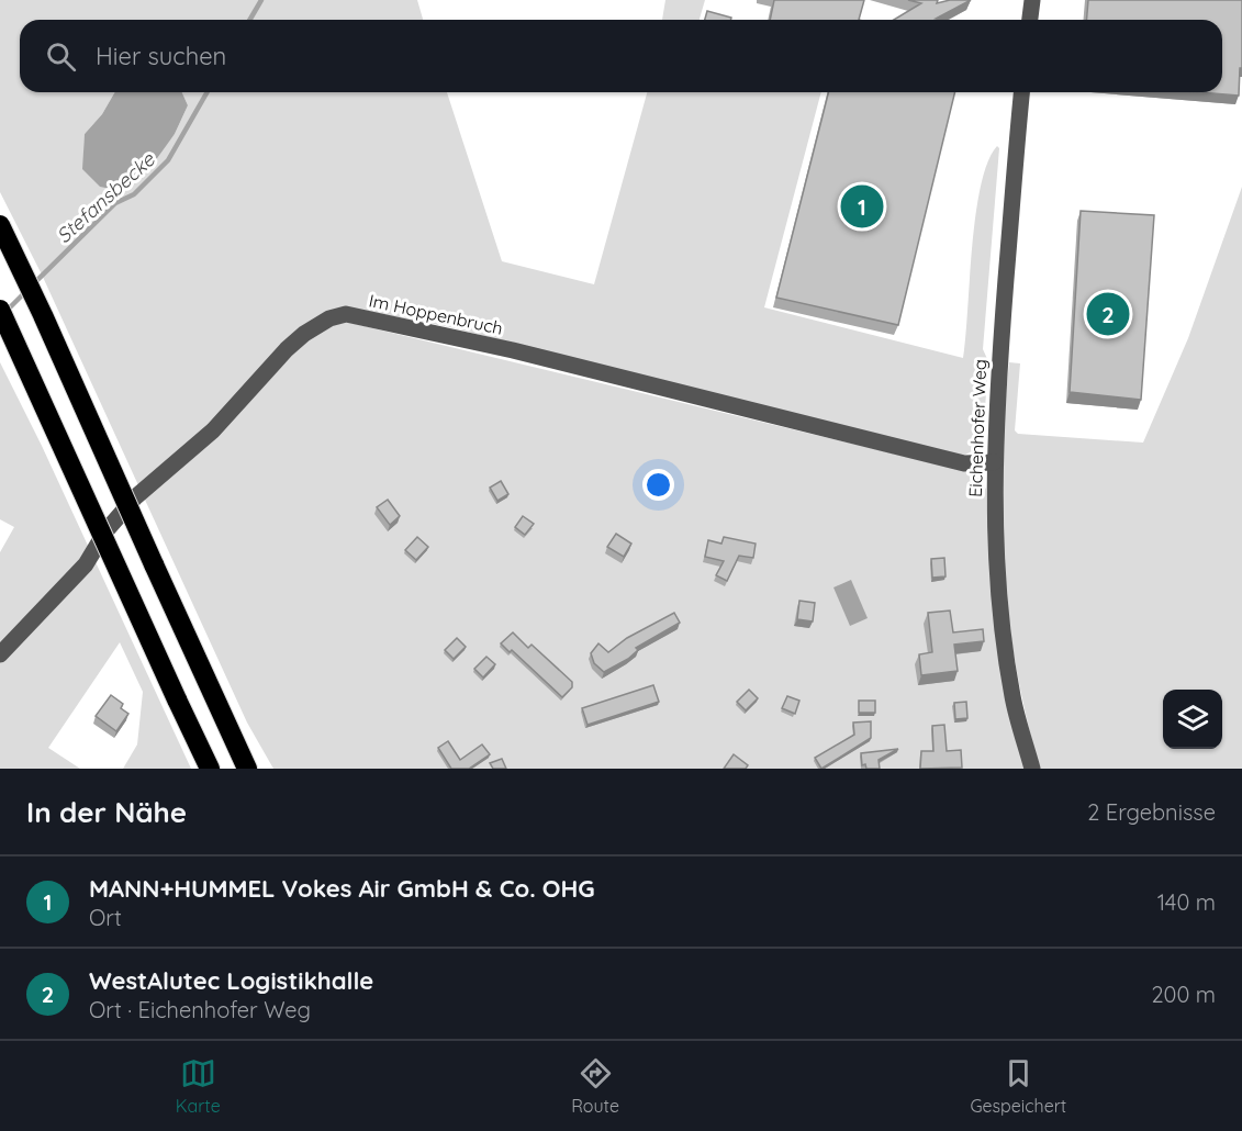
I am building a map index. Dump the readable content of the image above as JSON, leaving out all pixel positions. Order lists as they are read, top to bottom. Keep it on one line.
{"streets":{"street":["Im Hoppenbruch","Eichenhofer Weg"]},"crossings":[["Im Hoppenbruch","Eichenhofer Weg"]],"water":["Stefansbecke"],"page":{"search":"Hier suchen","pins":["1","2"],"heading":["In der Nähe","2 Ergebnisse"],"list":[{"mark":"1","name":"MANN+HUMMEL Vokes Air GmbH & Co. OHG","note":"Ort","value":"140 m"},{"mark":"2","name":"WestAlutec Logistikhalle","note":"Ort · Eichenhofer Weg","value":"200 m"}],"nav":["Karte","Route","Gespeichert"]}}
